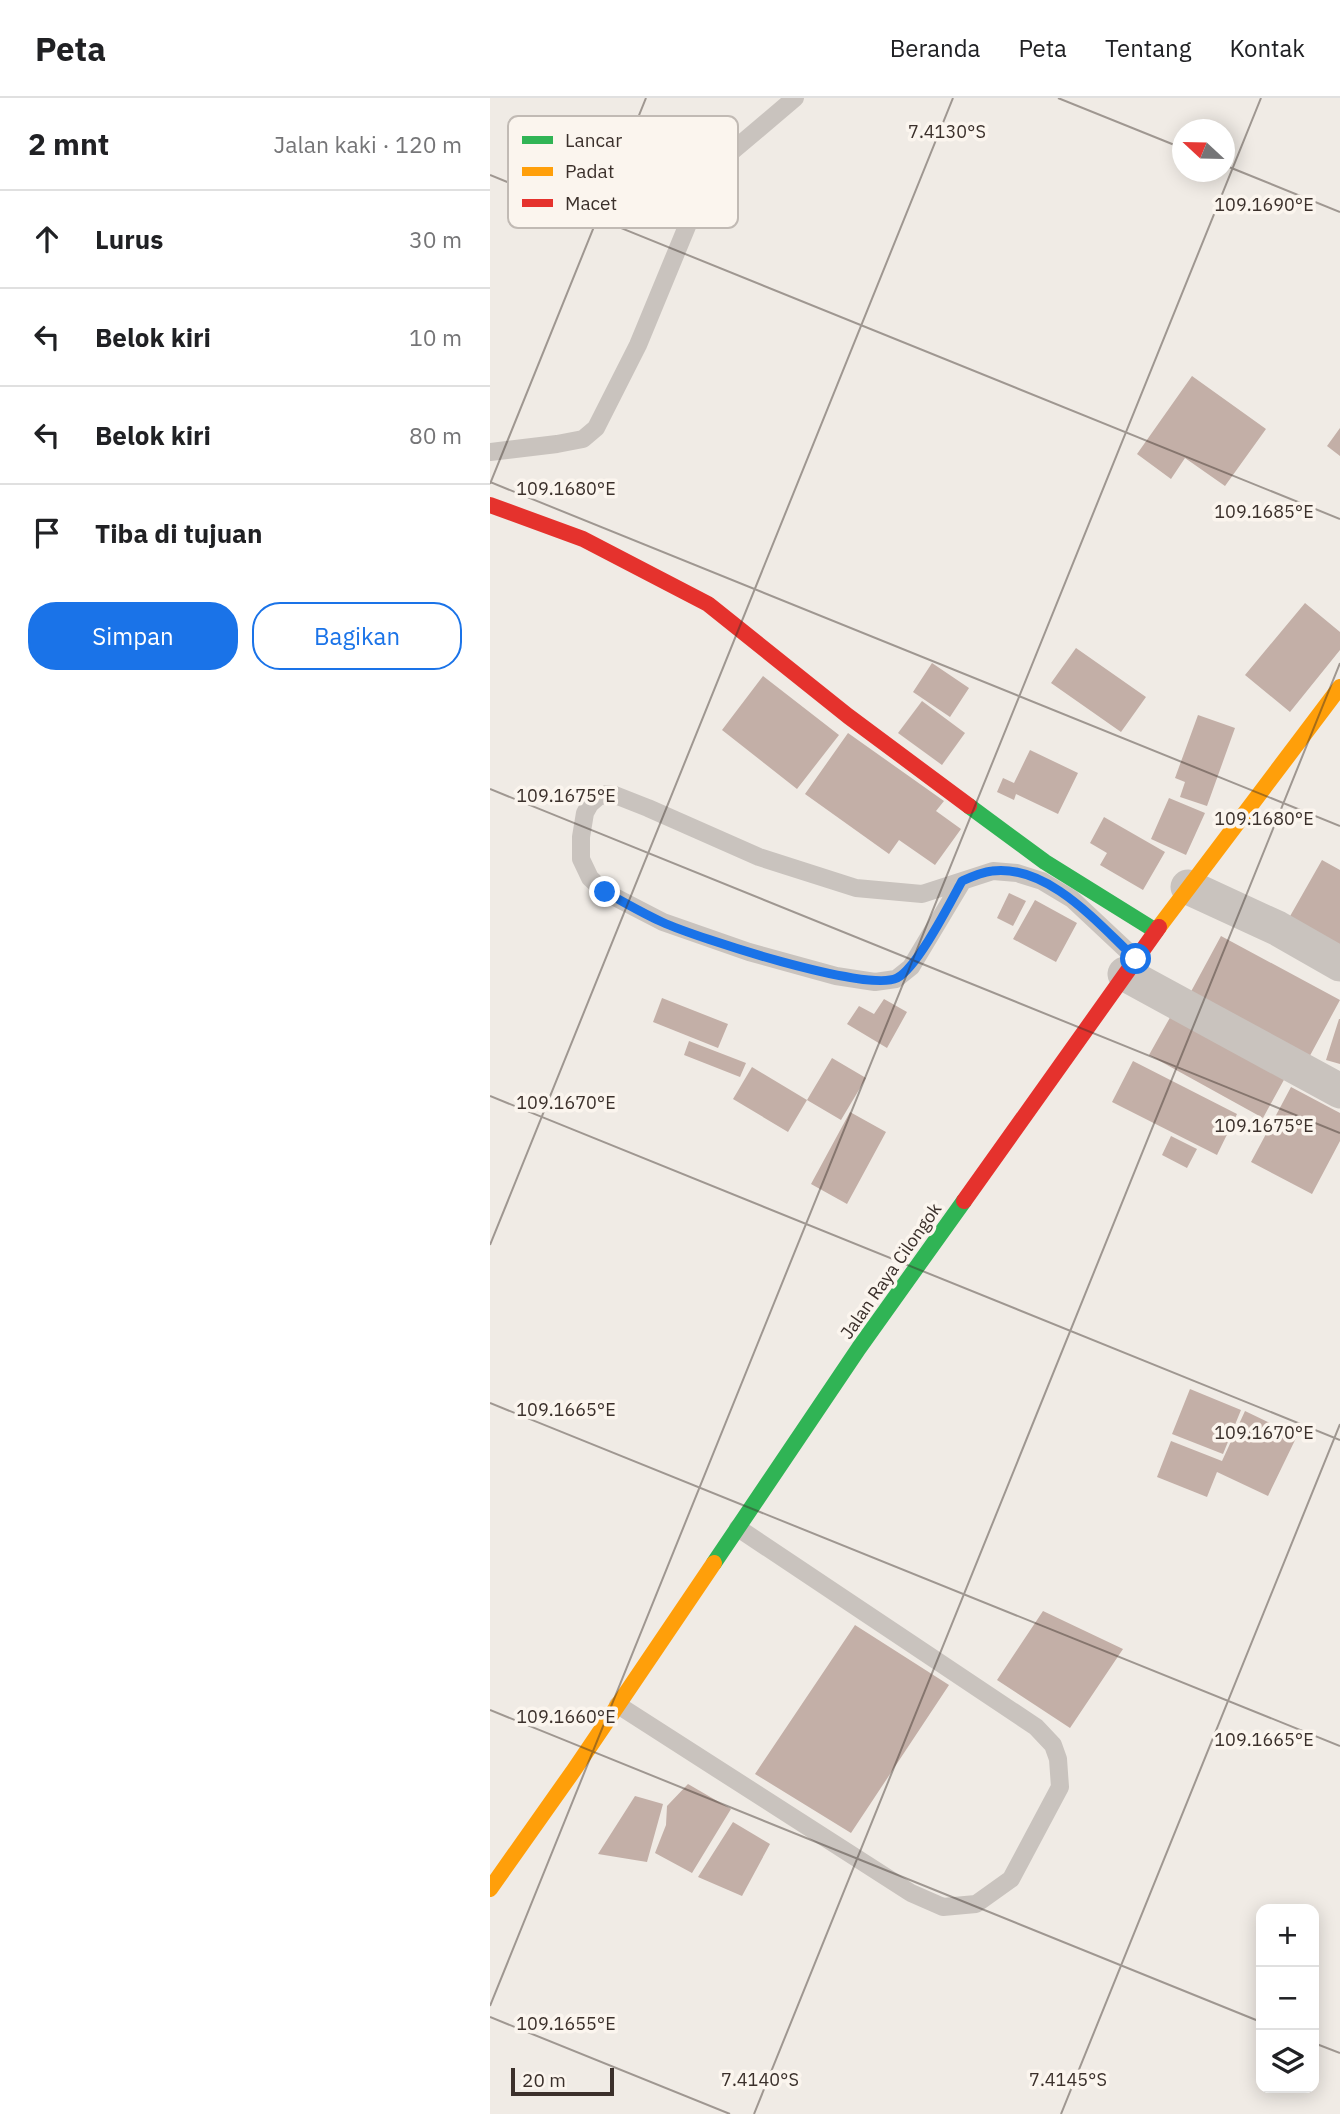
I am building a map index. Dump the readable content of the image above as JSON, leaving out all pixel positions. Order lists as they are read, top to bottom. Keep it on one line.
{"streets":{"main road":["Jalan Raya Cilongok"]},"legend":["Lancar","Padat","Macet"],"scale_bar":"20 m","north":"left","page":{"header":"Peta","nav":["Beranda","Peta","Tentang","Kontak"],"heading":["2 mnt","Jalan kaki · 120 m"],"list":[["Lurus","30 m"],["Belok kiri","10 m"],["Belok kiri","80 m"],"Tiba di tujuan"],"buttons":["Simpan","Bagikan"],"map_buttons":["+","−"],"scale":"20 m"},"coordinates":["7.4130°S","109.1690°E","109.1680°E","109.1685°E","109.1675°E","109.1670°E","109.1665°E","109.1660°E","109.1655°E","7.4140°S","7.4145°S"]}
